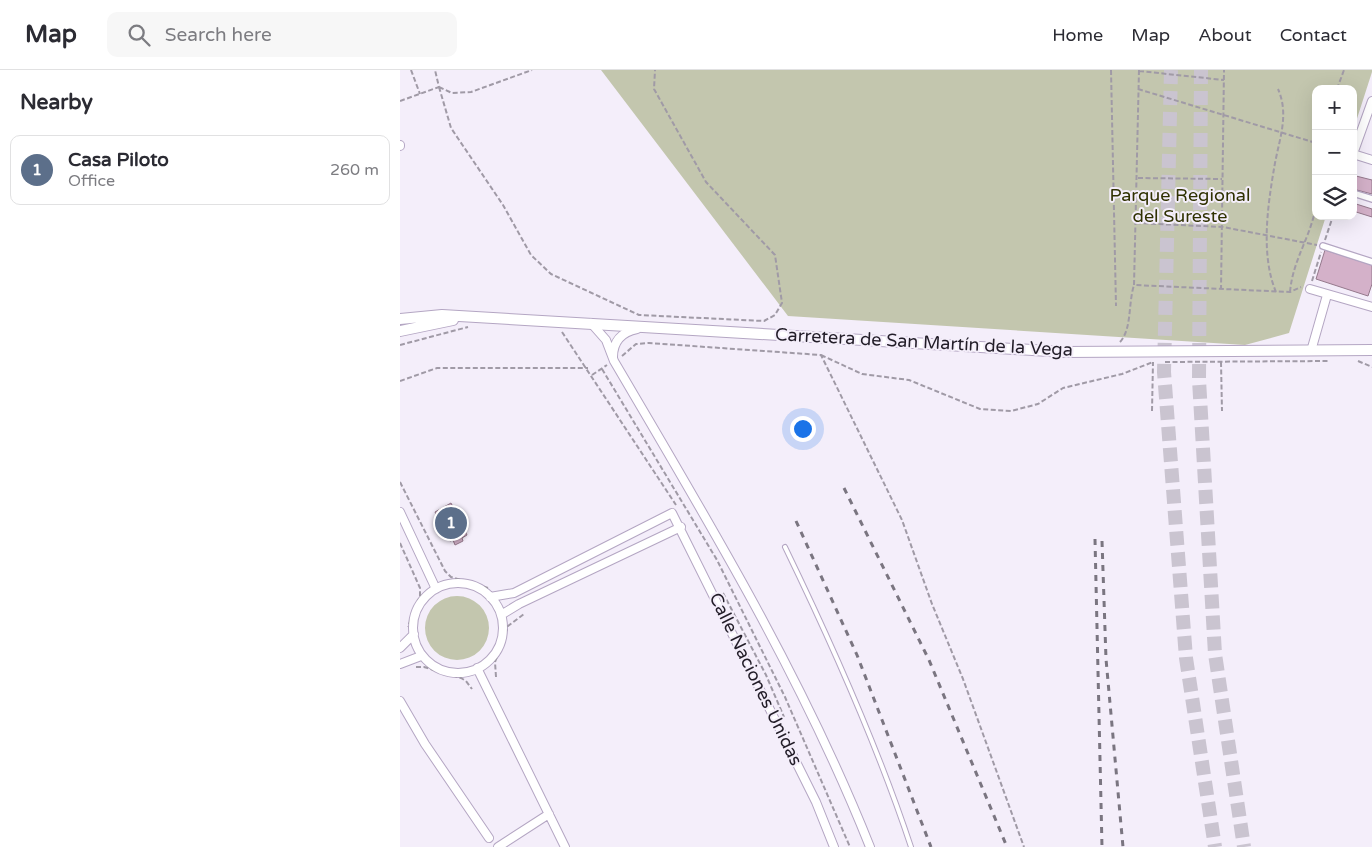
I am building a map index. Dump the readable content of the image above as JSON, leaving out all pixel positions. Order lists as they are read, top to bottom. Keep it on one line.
{"streets":{"street":["Carretera de San Martín de la Vega","Calle Naciones Unidas"]},"parks":["Parque Regional del Sureste"],"page":{"header":"Map","search":"Search here","nav":["Home","Map","About","Contact"],"heading":"Nearby","map_buttons":["+","−"],"list":[{"mark":"1","name":"Casa Piloto","note":"Office","value":"260 m"}],"pins":"1"}}
